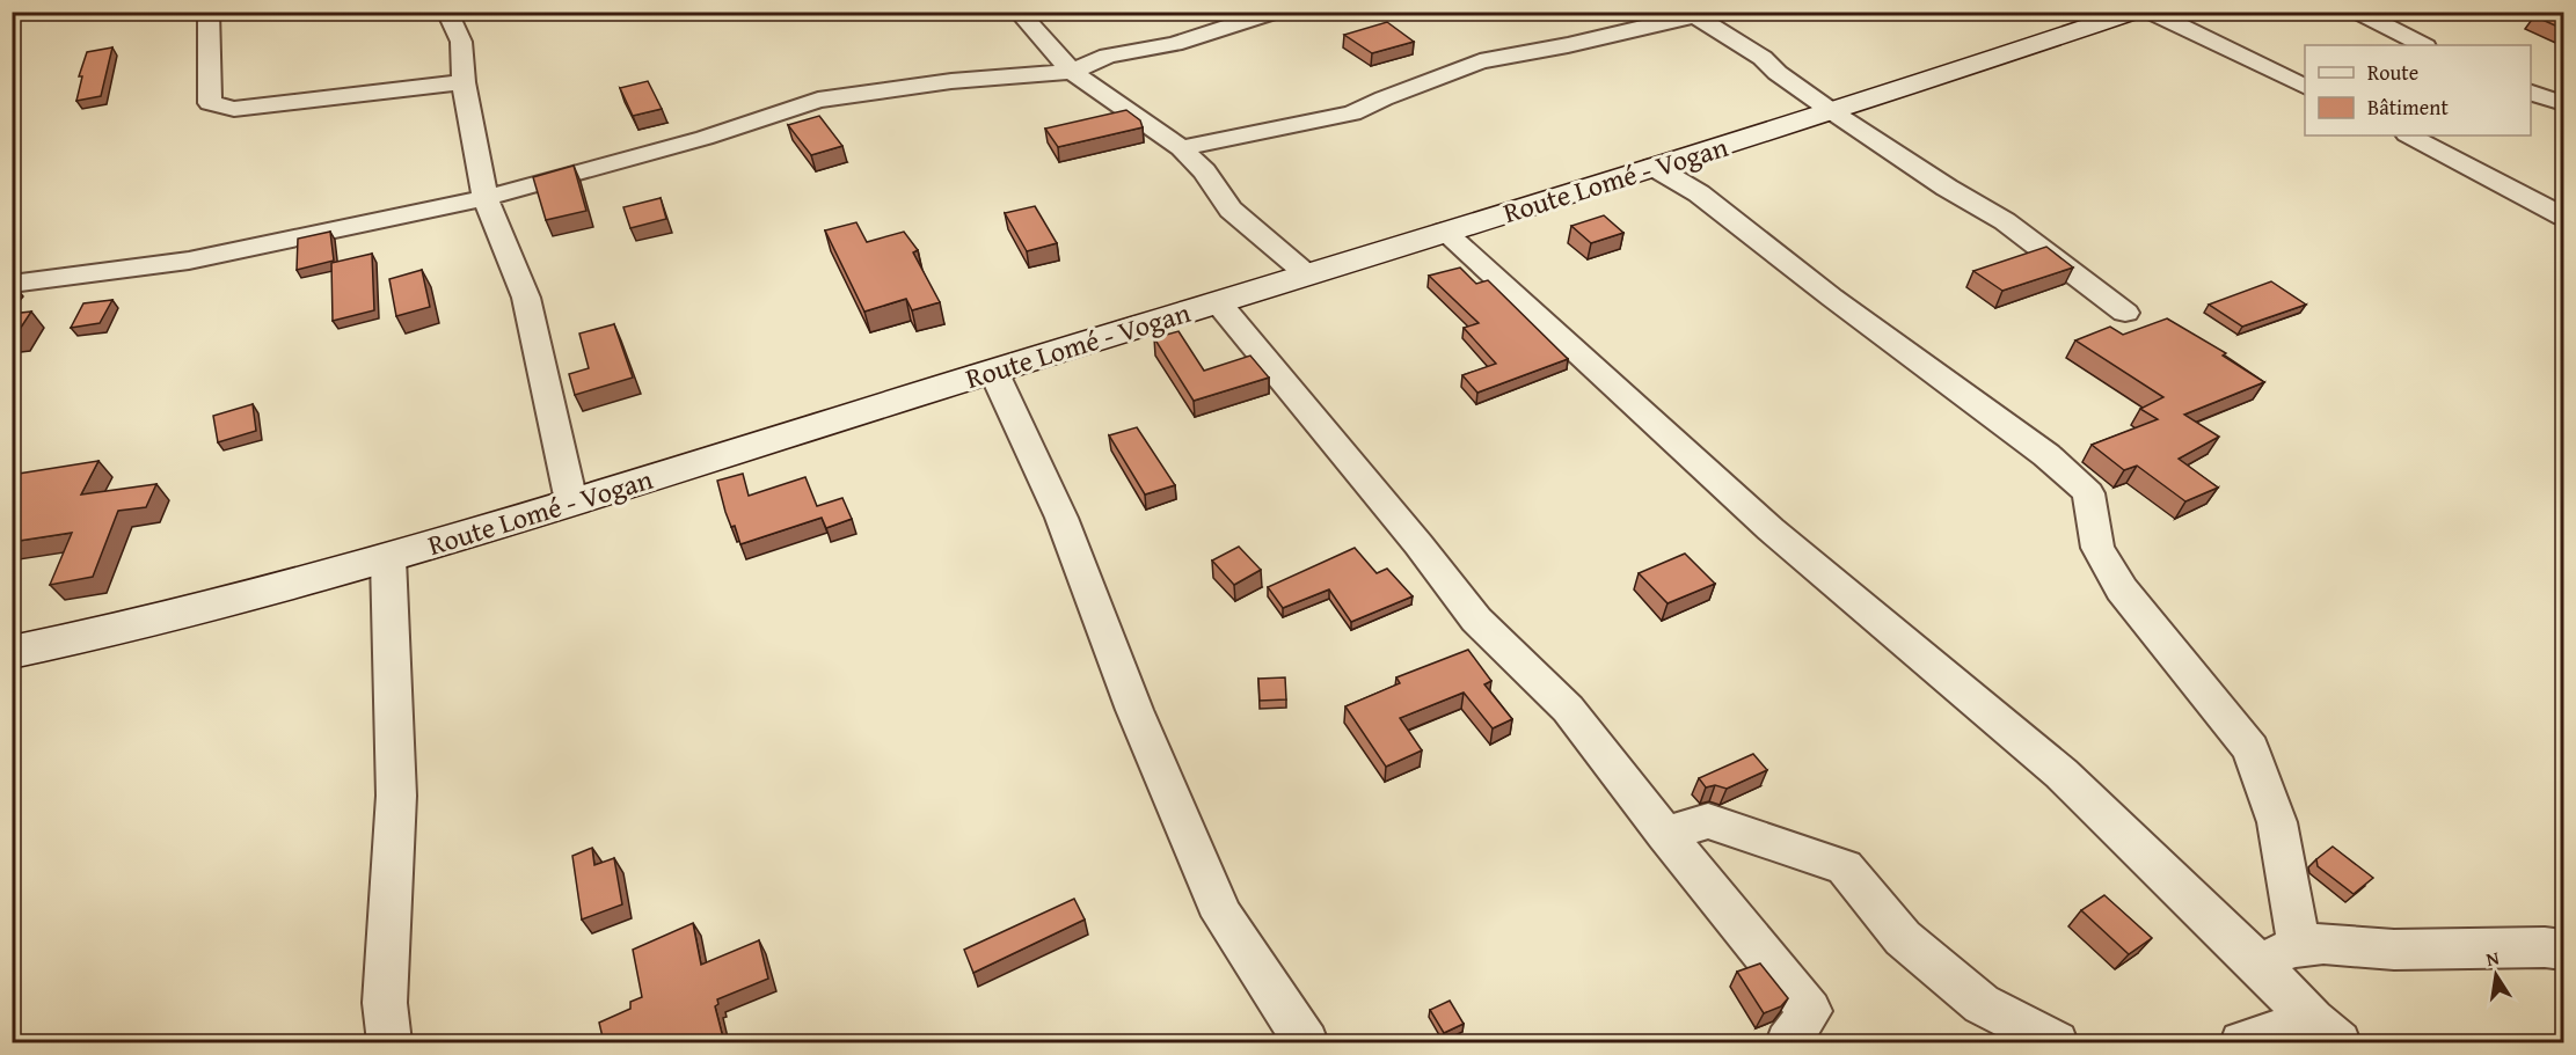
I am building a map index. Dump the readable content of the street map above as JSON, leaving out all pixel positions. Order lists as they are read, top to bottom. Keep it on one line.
{"streets":{"main road":["Route Lomé - Vogan"]},"legend":["Route","Bâtiment"],"north":"top"}
